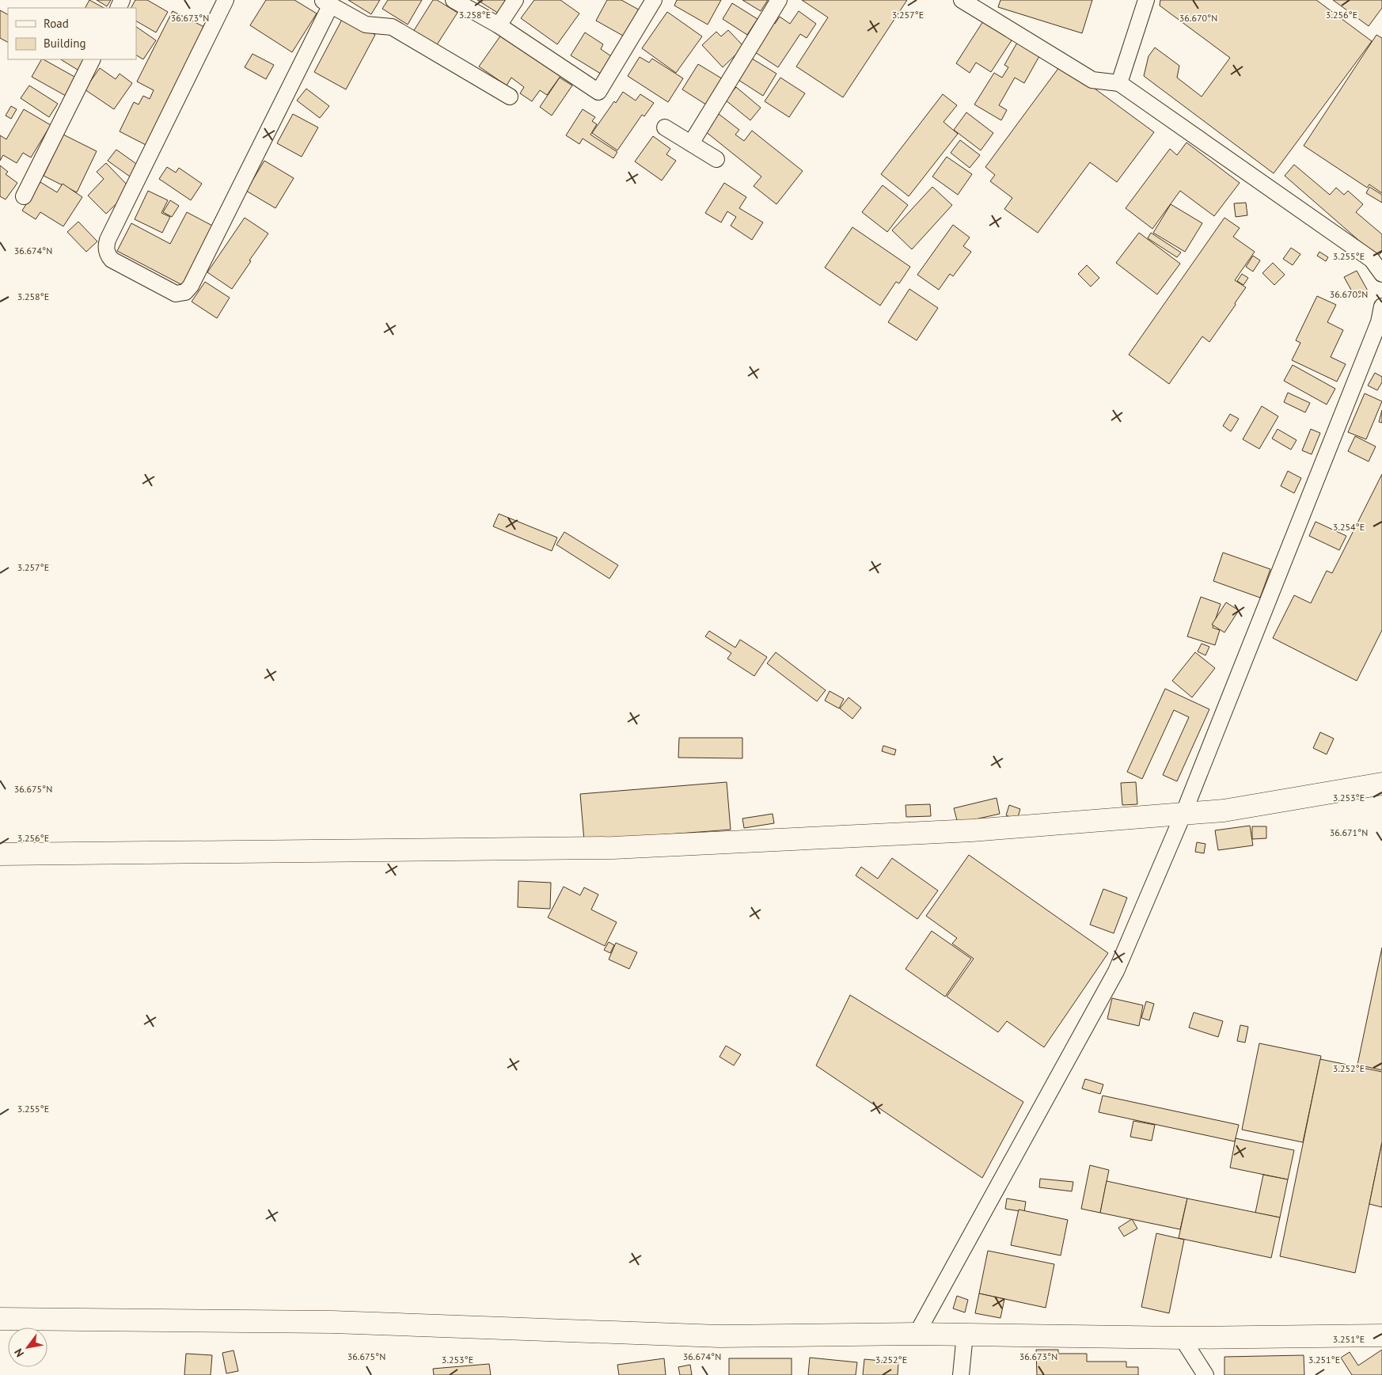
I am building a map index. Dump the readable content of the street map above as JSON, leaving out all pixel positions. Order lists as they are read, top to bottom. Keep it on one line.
{"legend":["Road","Building"],"north":"bottom left","coordinates":["3.258°E","3.257°E","3.256°E","36.673°N","36.670°N","36.674°N","3.255°E","3.254°E","36.675°N","3.253°E","36.671°N","3.252°E","3.251°E"]}
